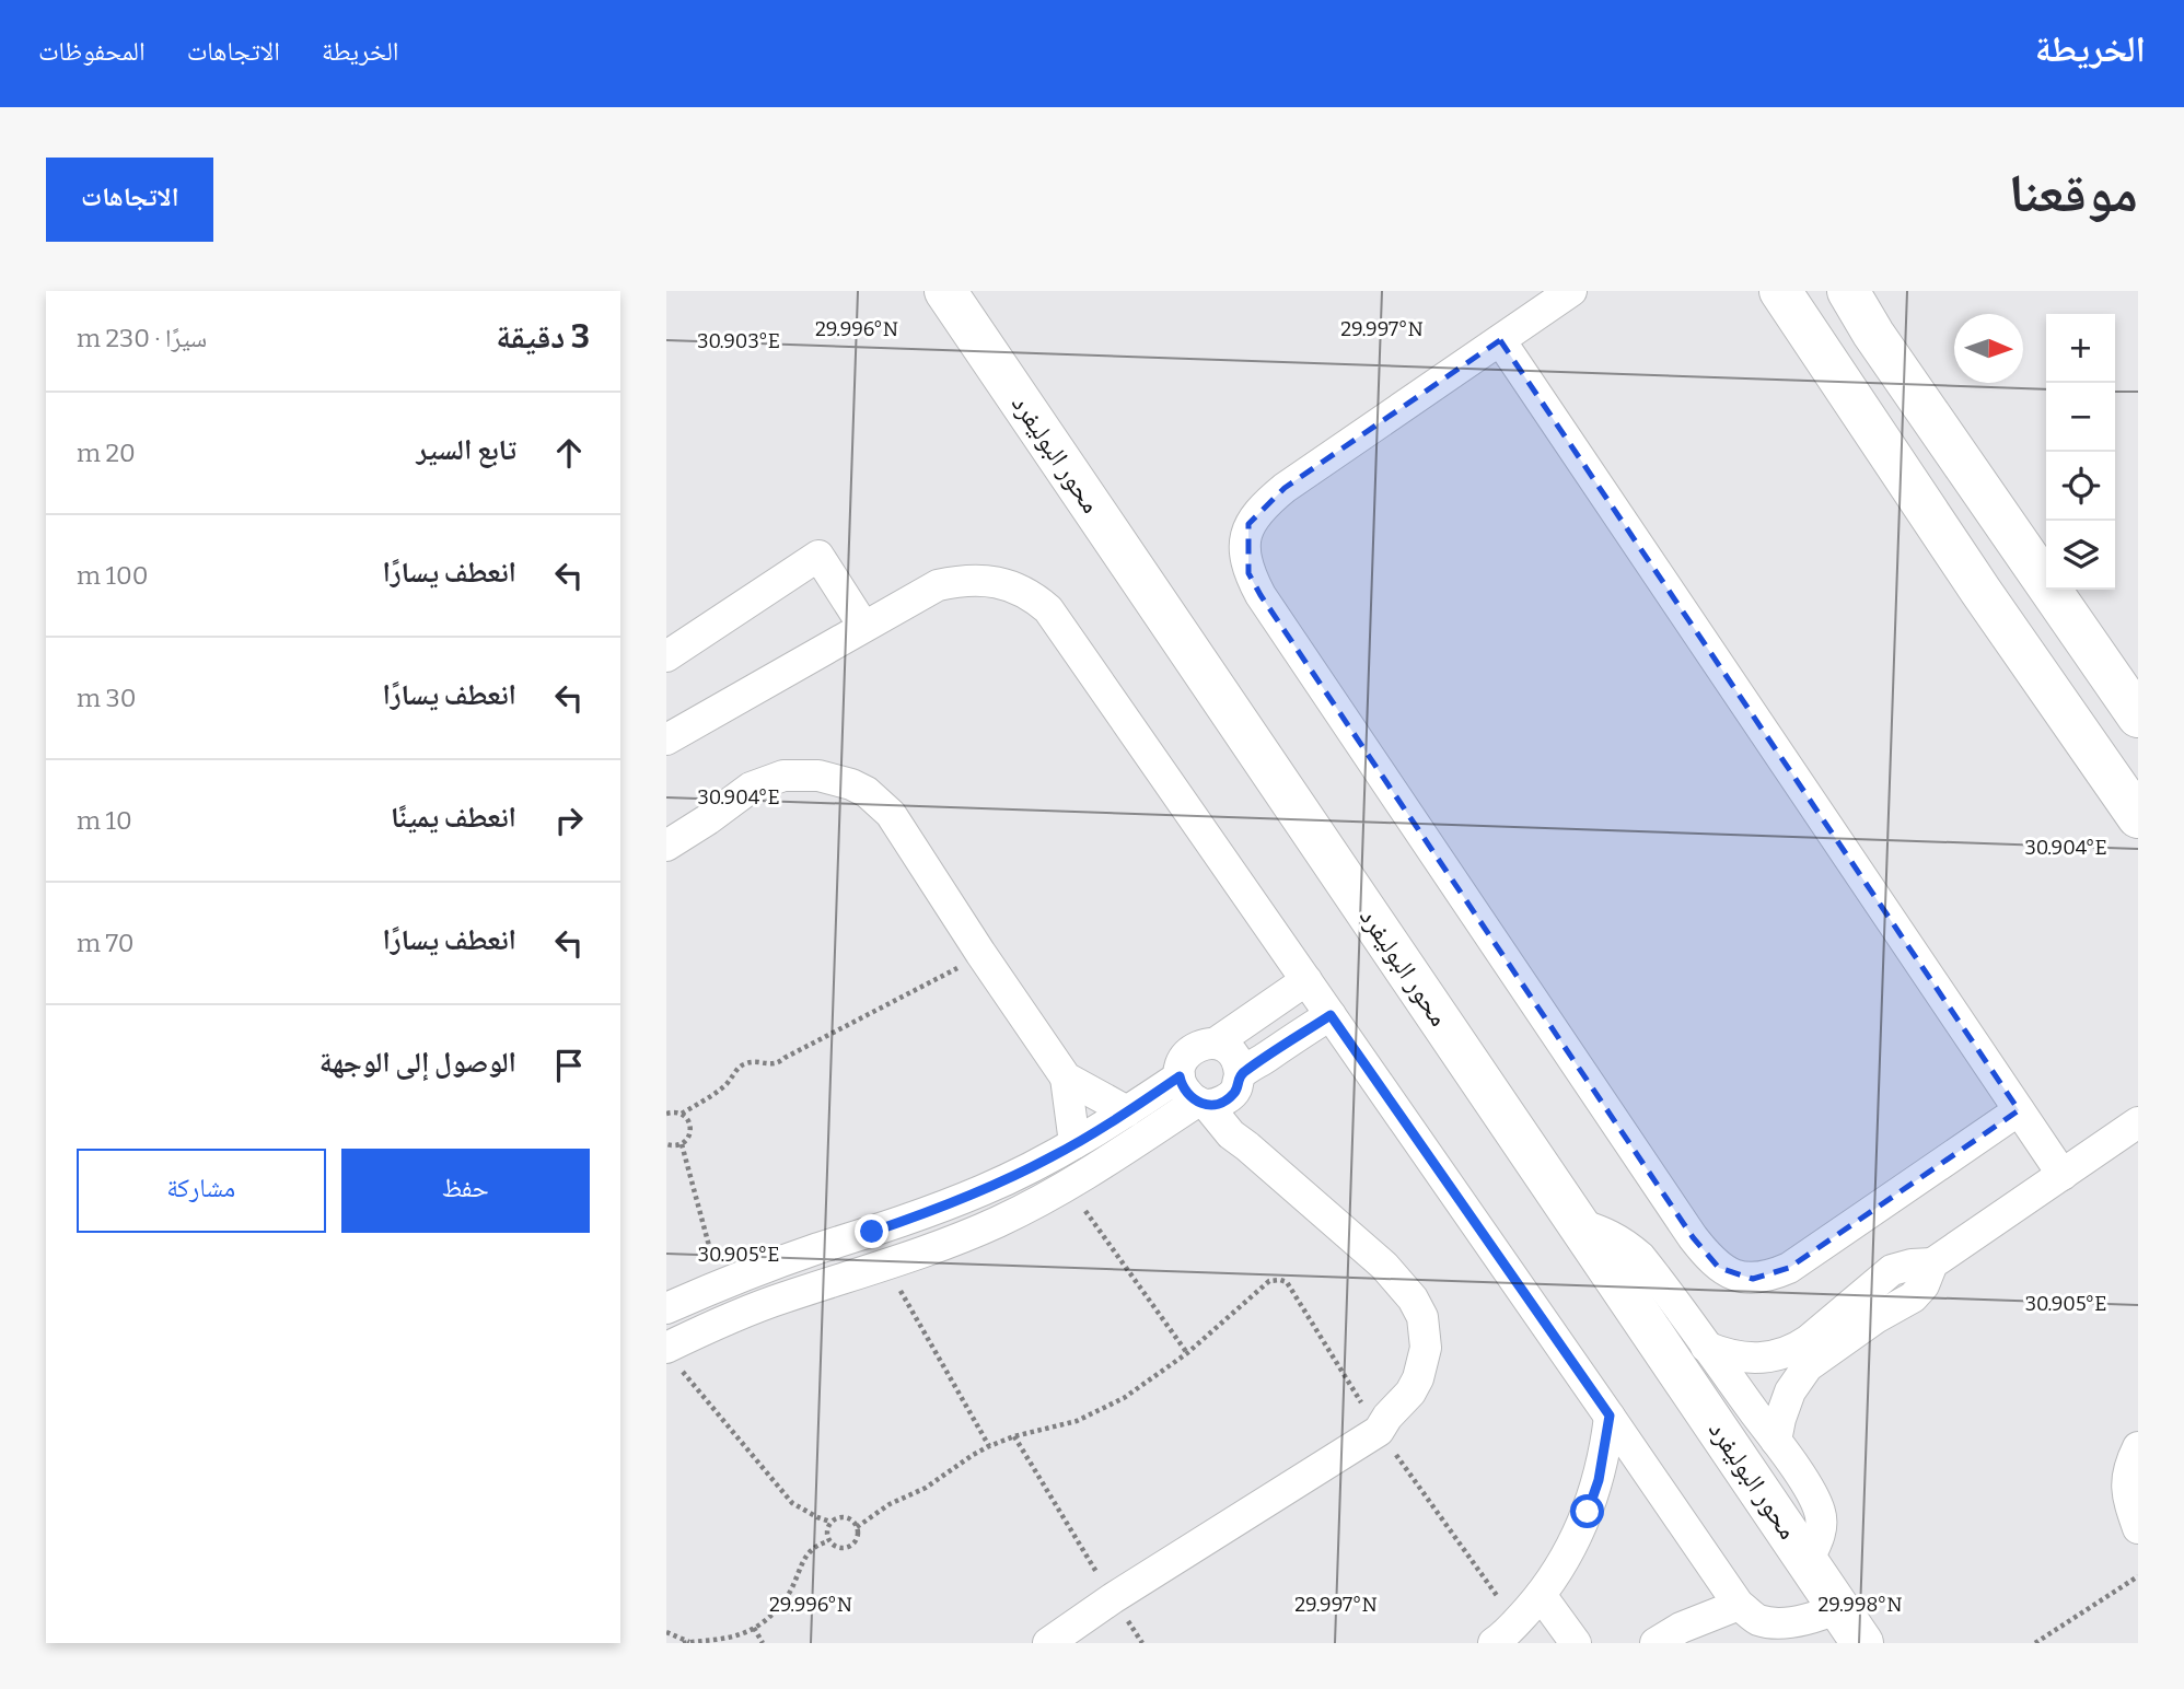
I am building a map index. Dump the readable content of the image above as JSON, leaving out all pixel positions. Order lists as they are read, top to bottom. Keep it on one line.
{"streets":{"street":["محور البوليفرد"]},"north":"right","page":{"header":"الخريطة","nav":["الخريطة","الاتجاهات","المحفوظات"],"title":"موقعنا","buttons":["الاتجاهات",["حفظ","مشاركة"]],"heading":["3 دقيقة","سيرًا · 230 m"],"map_buttons":["+","−"],"list":[["تابع السير","20 m"],["انعطف يسارًا","100 m"],["انعطف يسارًا","30 m"],["انعطف يمينًا","10 m"],["انعطف يسارًا","70 m"],"الوصول إلى الوجهة"]},"coordinates":["29.996°N","29.997°N","30.903°E","30.904°E","30.905°E","29.998°N"]}
